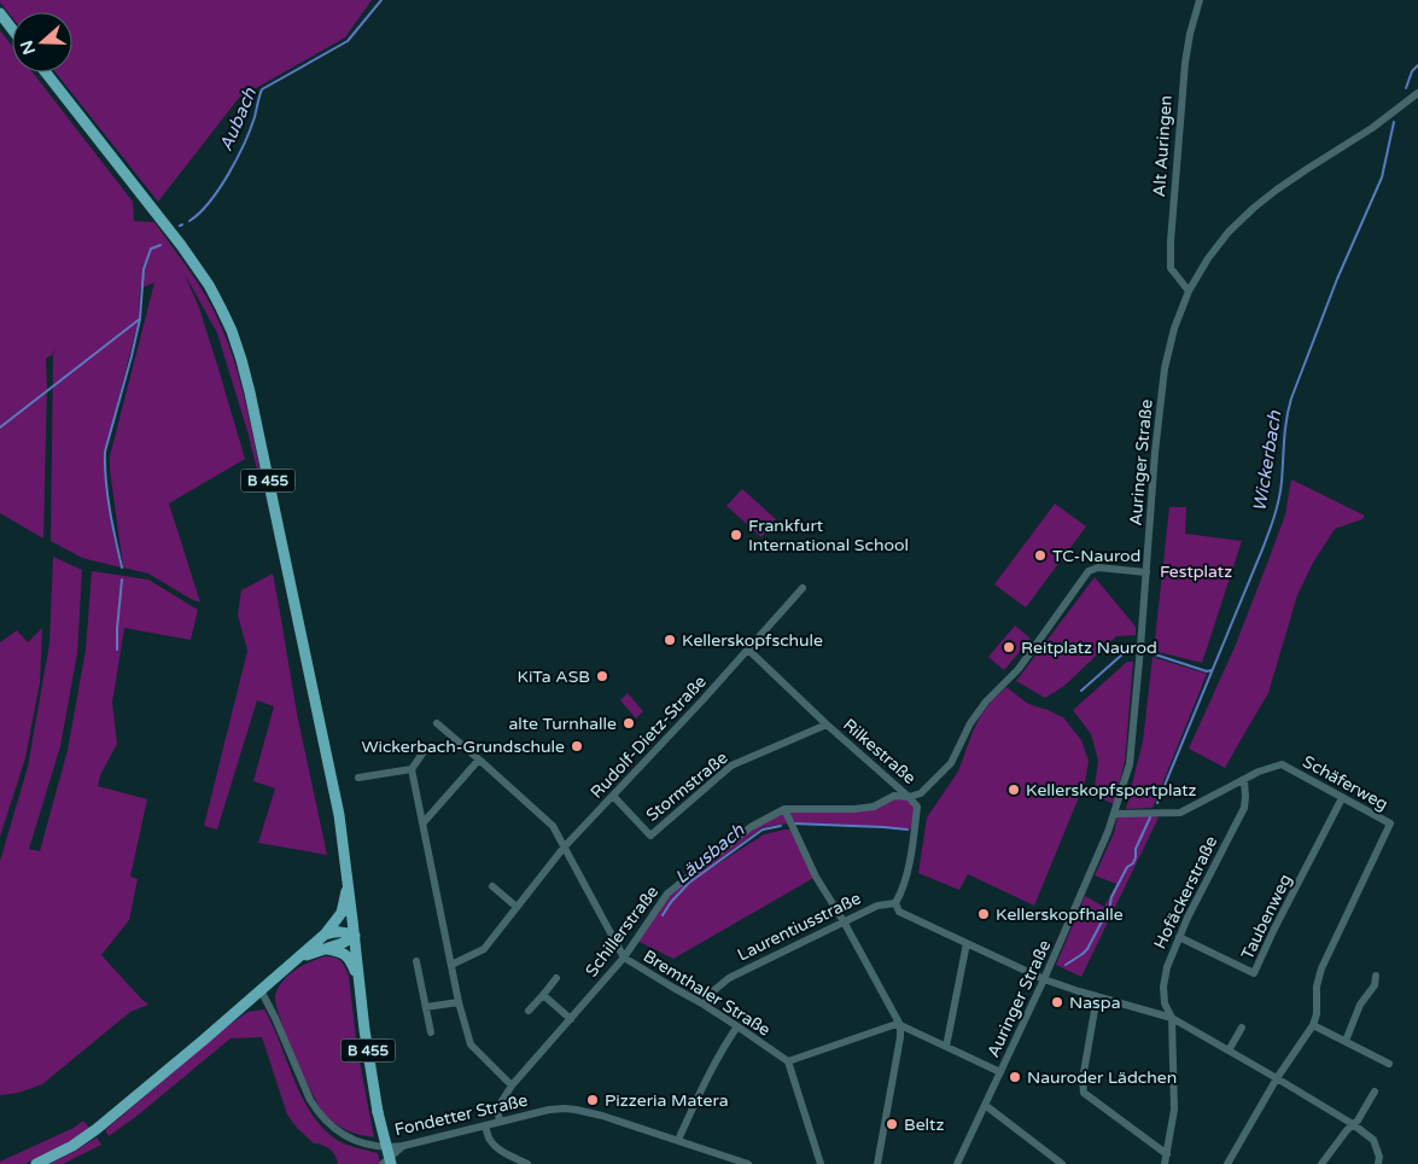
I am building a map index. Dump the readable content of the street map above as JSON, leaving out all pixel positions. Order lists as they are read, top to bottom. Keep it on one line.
{"streets":{"main road":["B 455"],"street":["Alt Auringen","Auringer Straße","Rudolf-Dietz-Straße","Rilkestraße","Schäferweg","Stormstraße","Hofäckerstraße","Taubenweg","Laurentiusstraße","Schillerstraße","Bremthaler Straße","Fondetter Straße"]},"crossings":[["Alt Auringen","Auringer Straße"],["Auringer Straße","Schäferweg"],["Auringer Straße","Schillerstraße"],["Rudolf-Dietz-Straße","Rilkestraße"],["Rudolf-Dietz-Straße","Stormstraße"],["Rudolf-Dietz-Straße","Bremthaler Straße"],["Rilkestraße","Stormstraße"],["Rilkestraße","Laurentiusstraße"],["Rilkestraße","Schillerstraße"],["Schäferweg","Hofäckerstraße"],["Schäferweg","Taubenweg"],["Hofäckerstraße","Taubenweg"],["Laurentiusstraße","Bremthaler Straße"],["Schillerstraße","Bremthaler Straße"],["Schillerstraße","Fondetter Straße"]],"water":["Aubach","Wickerbach","Läusbach"],"parks":["Festplatz"],"places":["Frankfurt International School","TC-Naurod","Kellerskopfschule","Reitplatz Naurod","KiTa ASB","alte Turnhalle","Wickerbach-Grundschule","Kellerskopfsportplatz","Kellerskopfhalle","Naspa","Nauroder Lädchen","Pizzeria Matera","Beltz"],"north":"left"}
